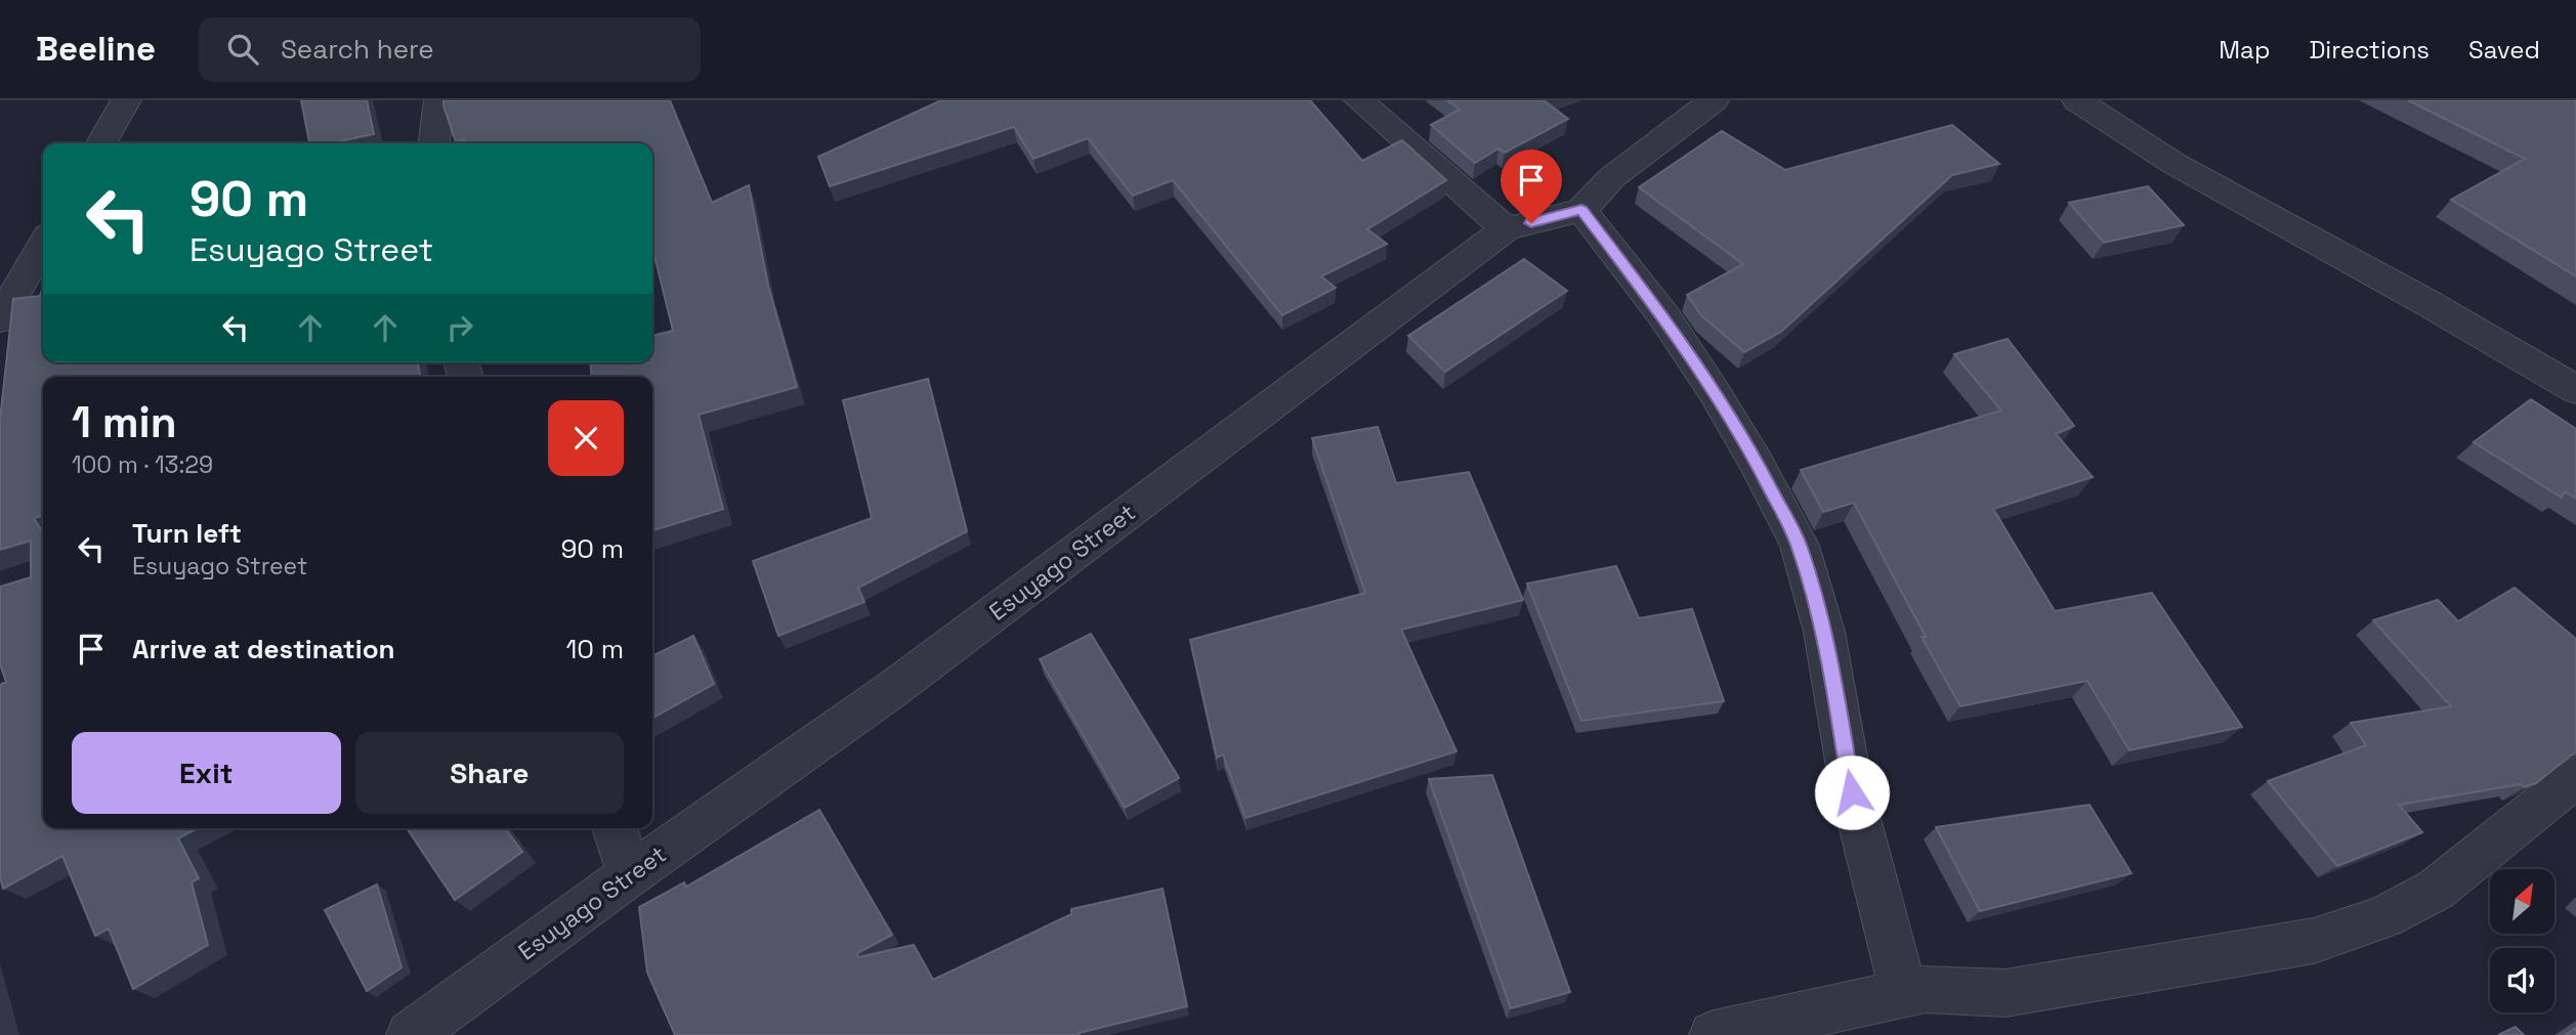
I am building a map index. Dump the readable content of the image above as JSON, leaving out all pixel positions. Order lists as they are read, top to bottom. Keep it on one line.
{"streets":{"street":["Esuyago Street"]},"north":"top right","page":{"header":"Beeline","search":"Search here","nav":["Map","Directions","Saved"],"turn":["90 m","Esuyago Street"],"heading":["1 min","100 m · 13:29"],"list":[{"name":"Turn left","note":"Esuyago Street","value":"90 m"},{"name":"Arrive at destination","value":"10 m"}],"buttons":["Exit","Share"]}}
